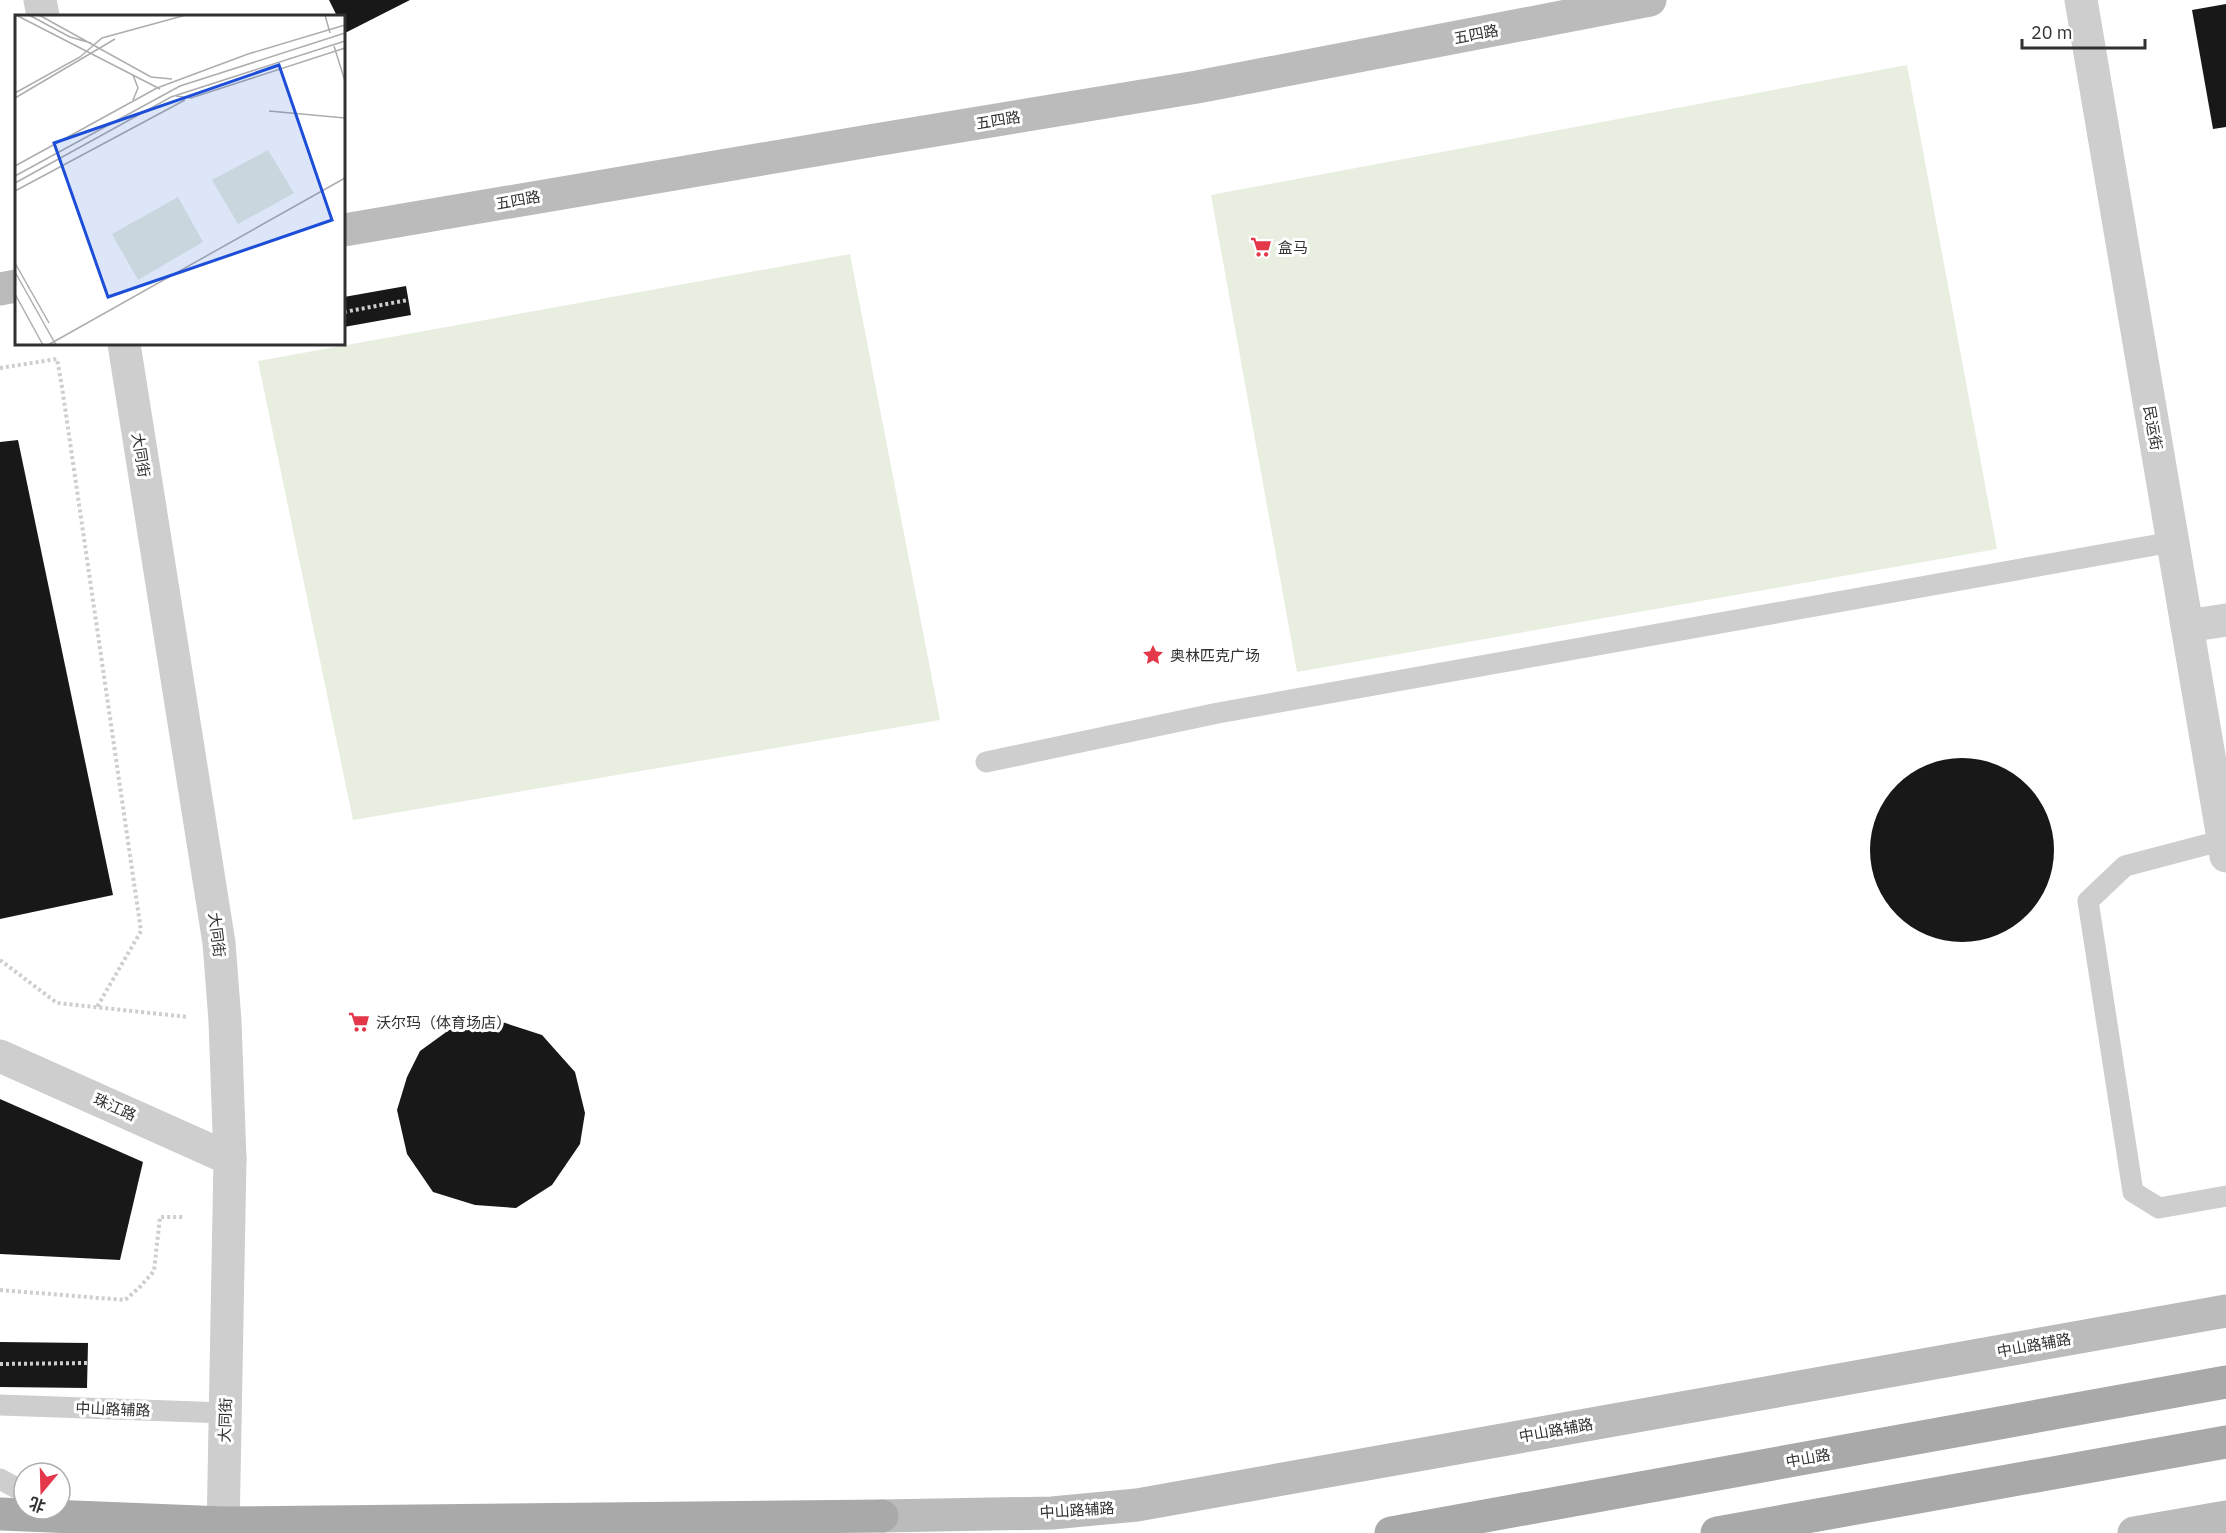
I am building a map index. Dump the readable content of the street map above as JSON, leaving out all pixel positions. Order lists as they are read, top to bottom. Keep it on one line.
{"streets":{"main road":["五四路","中山路辅路","中山路"],"street":["民运街","大同街","珠江路"]},"crossings":[["大同街","珠江路"],["大同街","中山路辅路"]],"places":{"supermarket":["盒马","沃尔玛（体育场店）"],"place":["奥林匹克广场"]},"scale_bar":"20 m","north":"bottom"}
